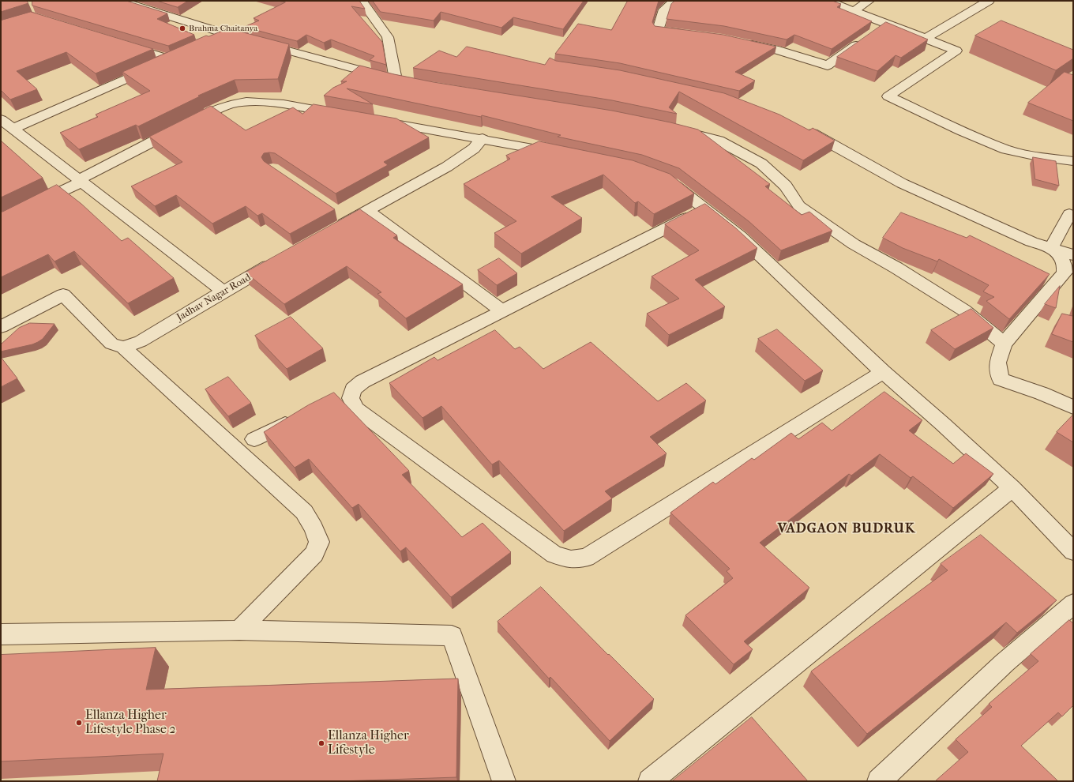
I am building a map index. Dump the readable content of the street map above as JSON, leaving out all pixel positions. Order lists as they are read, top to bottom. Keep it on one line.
{"streets":{"street":["Jadhav Nagar Road"]},"districts":["VADGAON BUDRUK"],"places":["Brahma Chaitanya","Ellanza Higher Lifestyle Phase 2","Ellanza Higher Lifestyle"]}
